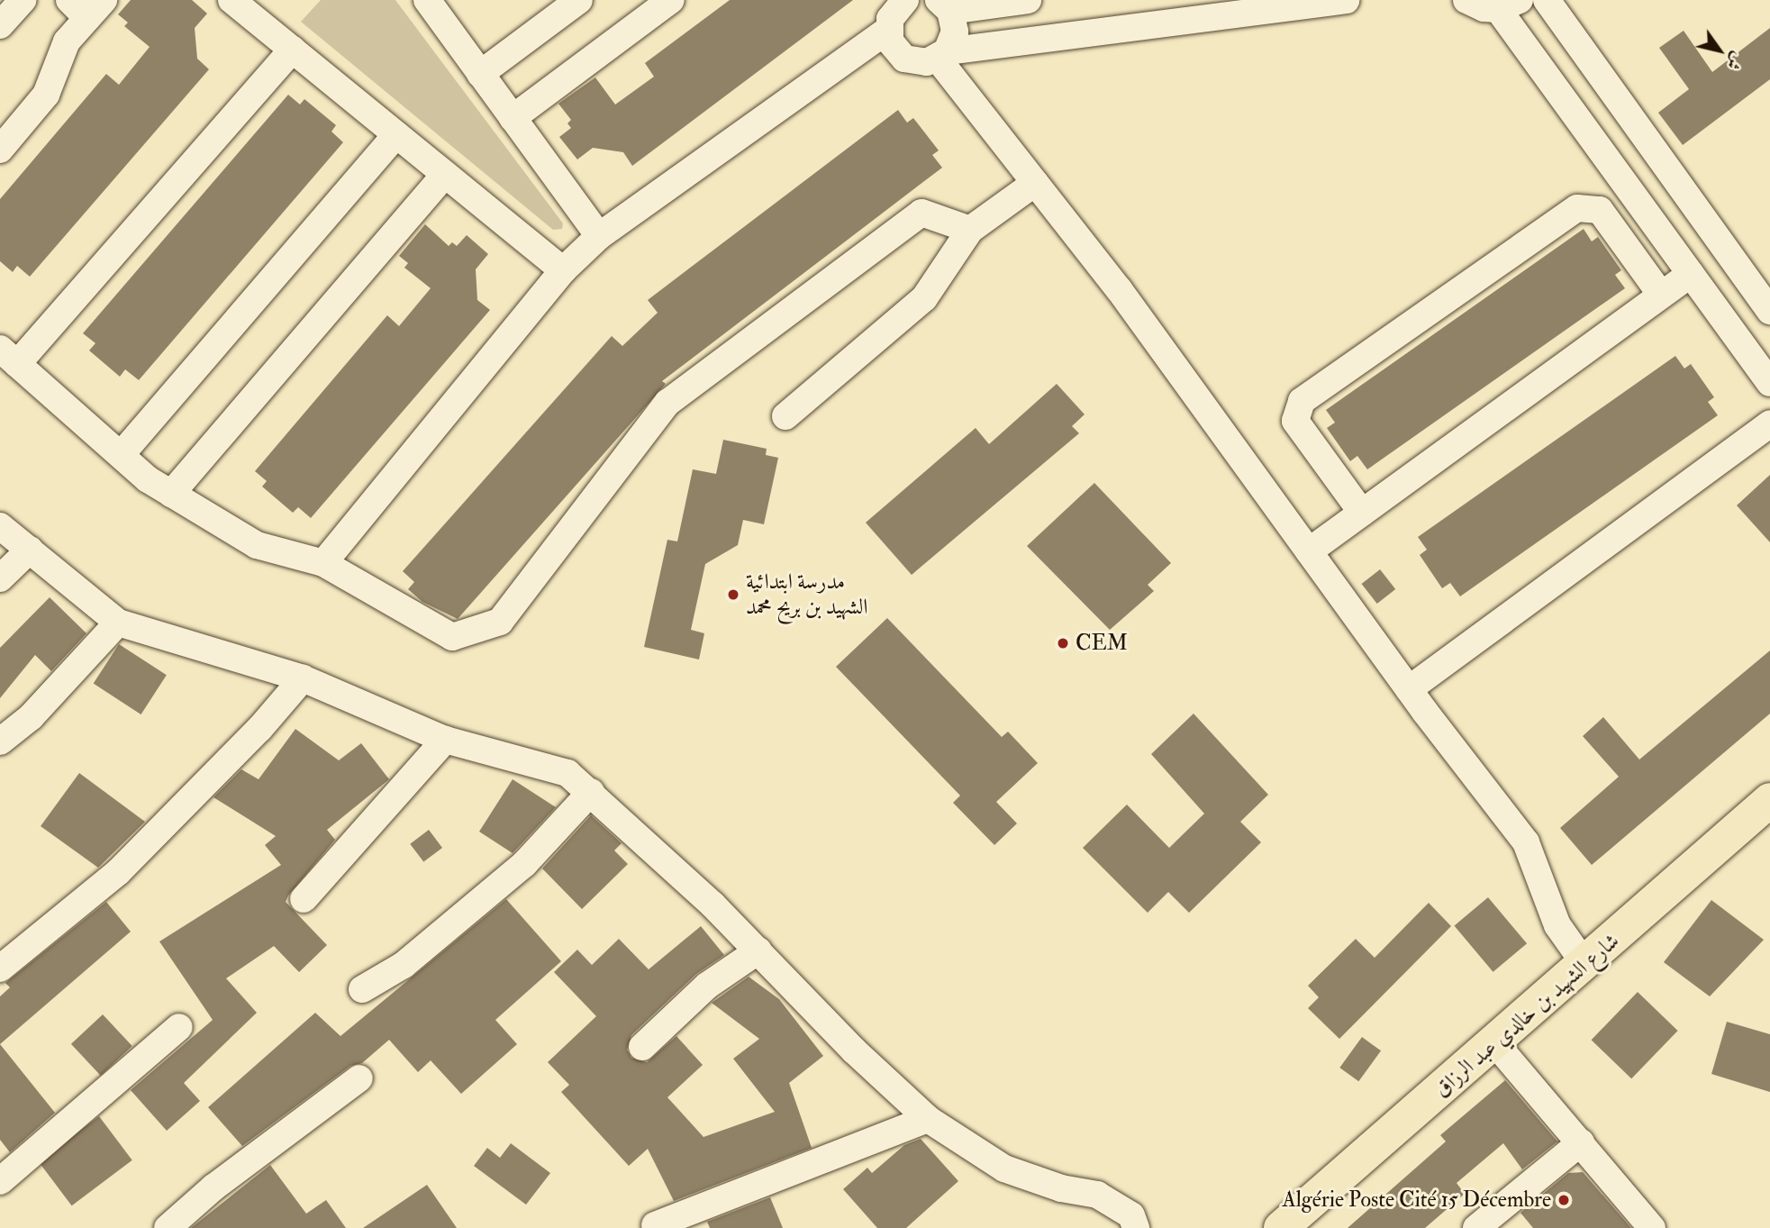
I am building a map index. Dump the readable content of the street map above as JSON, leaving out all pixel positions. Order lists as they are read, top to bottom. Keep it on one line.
{"streets":{"main road":["شارع الشهيد بن خالدي عبد الرزاق"]},"places":["مدرسة ابتدائية الشهيد بن بريح محمد","CEM","Algérie Poste Cité 15 Décembre"],"north":"bottom right"}
